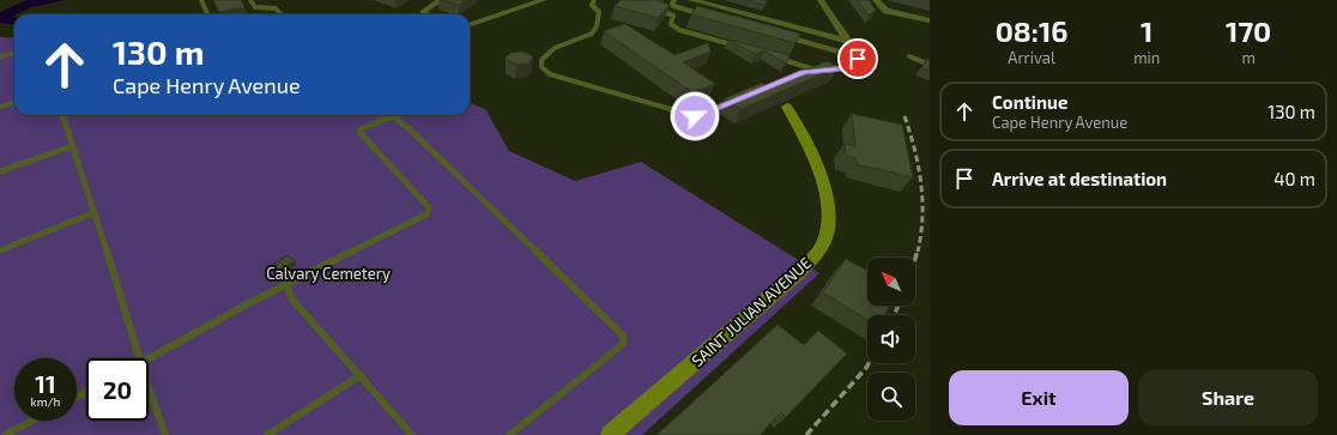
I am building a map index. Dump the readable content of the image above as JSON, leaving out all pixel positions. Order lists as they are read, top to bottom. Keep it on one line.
{"streets":{"street":["SAINT JULIAN AVENUE"]},"parks":["Calvary Cemetery"],"north":"top left","page":{"eta":["08:16","Arrival","1","min","170","m"],"turn":["130 m","Cape Henry Avenue"],"list":[{"name":"Continue","note":"Cape Henry Avenue","value":"130 m"},{"name":"Arrive at destination","value":"40 m"}],"speed":"11 km/h","limit":"20","buttons":["Exit","Share"]}}
